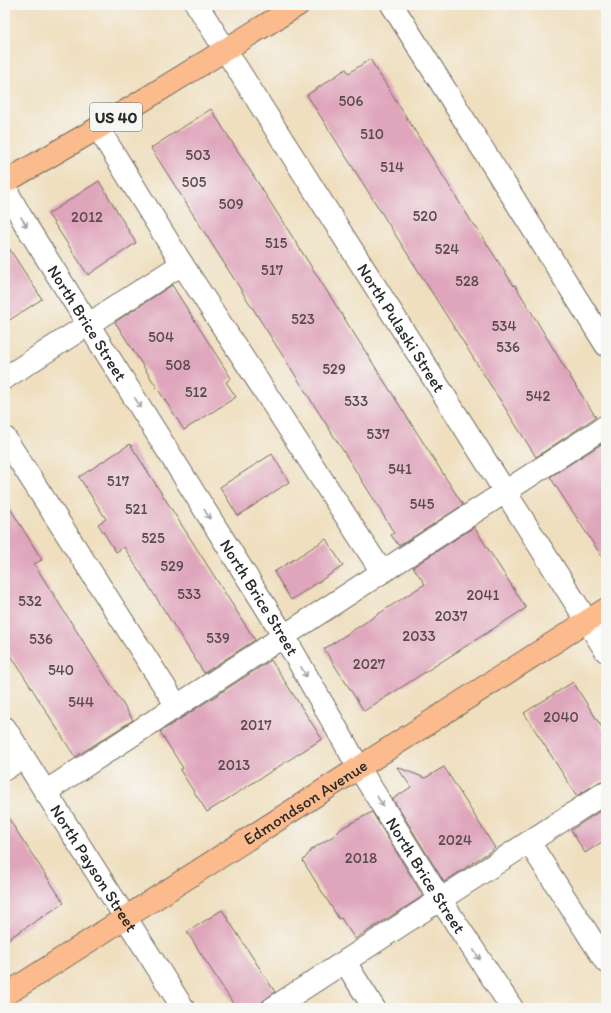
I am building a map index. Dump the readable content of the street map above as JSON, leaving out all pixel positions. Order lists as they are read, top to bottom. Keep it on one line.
{"streets":{"main road":["US 40","Edmondson Avenue"],"street":["North Brice Street","North Pulaski Street","North Payson Street"]},"crossings":[["US 40","North Pulaski Street"],["North Brice Street","Edmondson Avenue"],["North Pulaski Street","Edmondson Avenue"],["Edmondson Avenue","North Payson Street"]],"house_numbers":["506","510","503","514","505","509","520","2012","515","524","517","528","523","534","504","536","508","529","512","542","533","537","541","517","545","521","525","529","533","2041","532","2037","2033","539","536","2027","540","544","2040","2017","2013","2024","2018"]}
